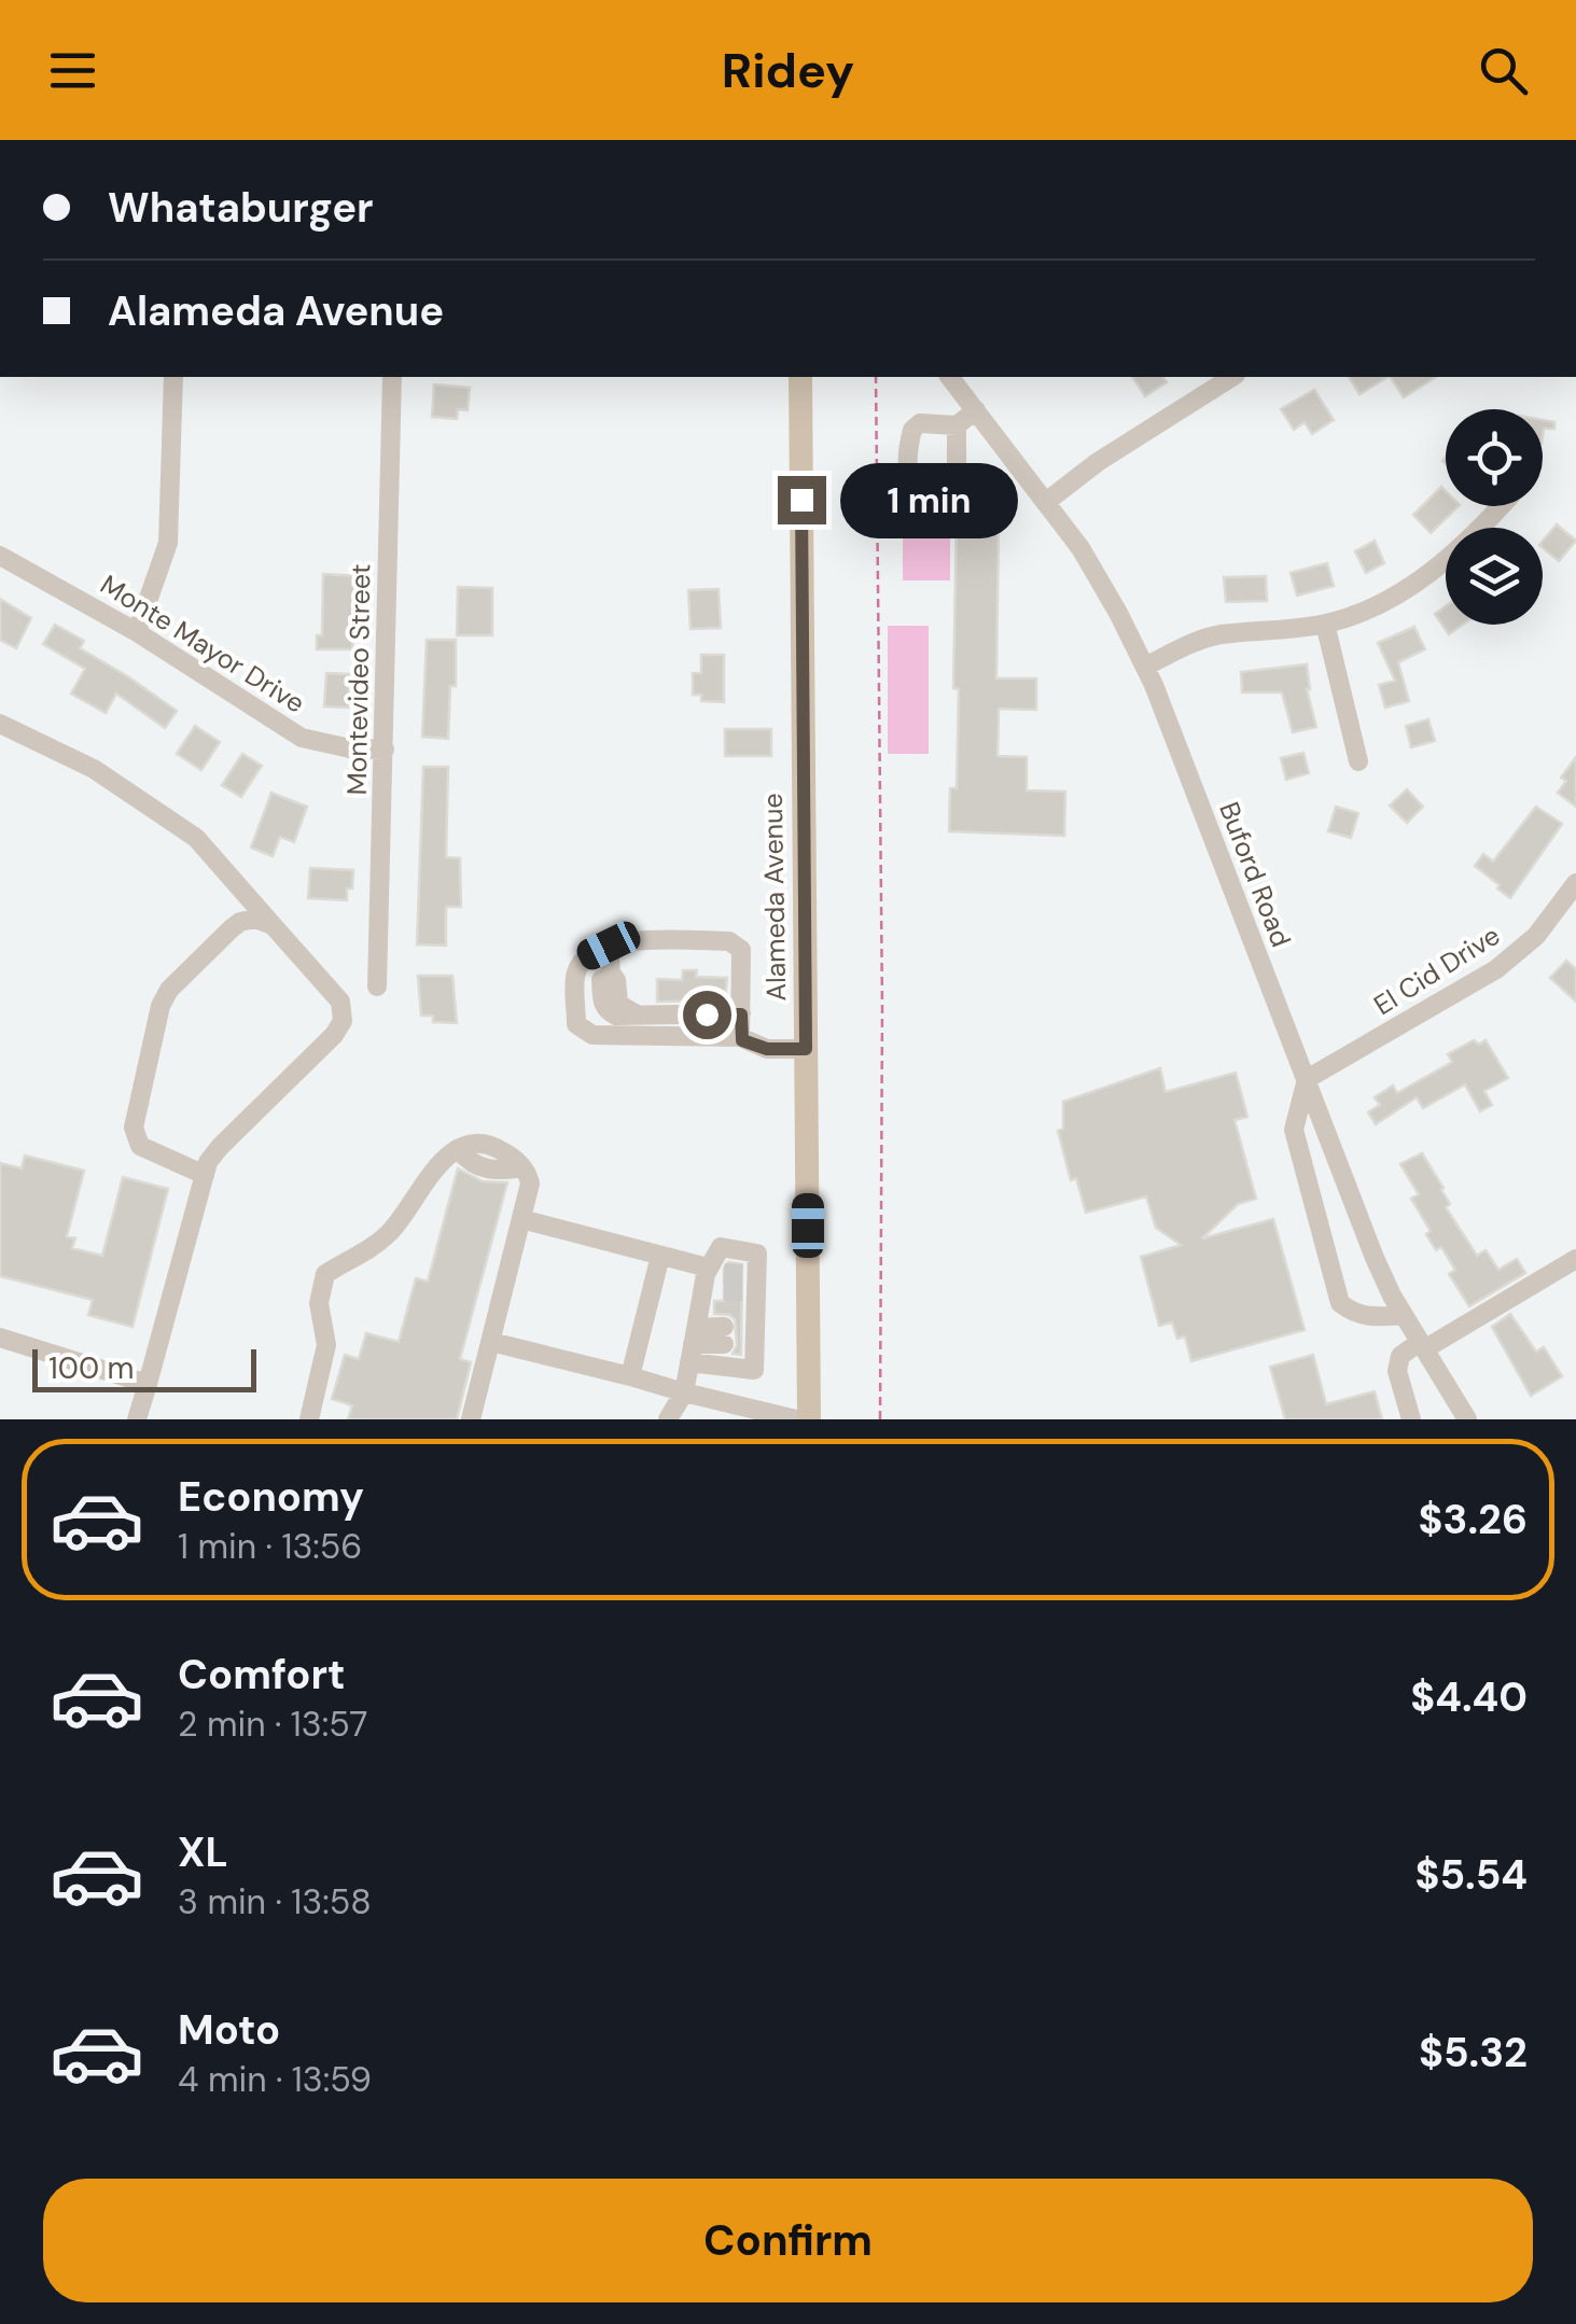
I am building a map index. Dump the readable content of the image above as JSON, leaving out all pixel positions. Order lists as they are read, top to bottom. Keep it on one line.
{"streets":{"main road":["Alameda Avenue"],"street":["Monte Mayor Drive","Montevideo Street","Buford Road","El Cid Drive"]},"crossings":[["Monte Mayor Drive","Montevideo Street"],["Buford Road","El Cid Drive"]],"scale_bar":"100 m","page":{"header":"Ridey","banner":["Whataburger","Alameda Avenue"],"bubble":"1 min","scale":"100 m","list":[{"name":"Economy","note":"1 min · 13:56","value":"$3.26"},{"name":"Comfort","note":"2 min · 13:57","value":"$4.40"},{"name":"XL","note":"3 min · 13:58","value":"$5.54"},{"name":"Moto","note":"4 min · 13:59","value":"$5.32"}],"buttons":"Confirm"}}
